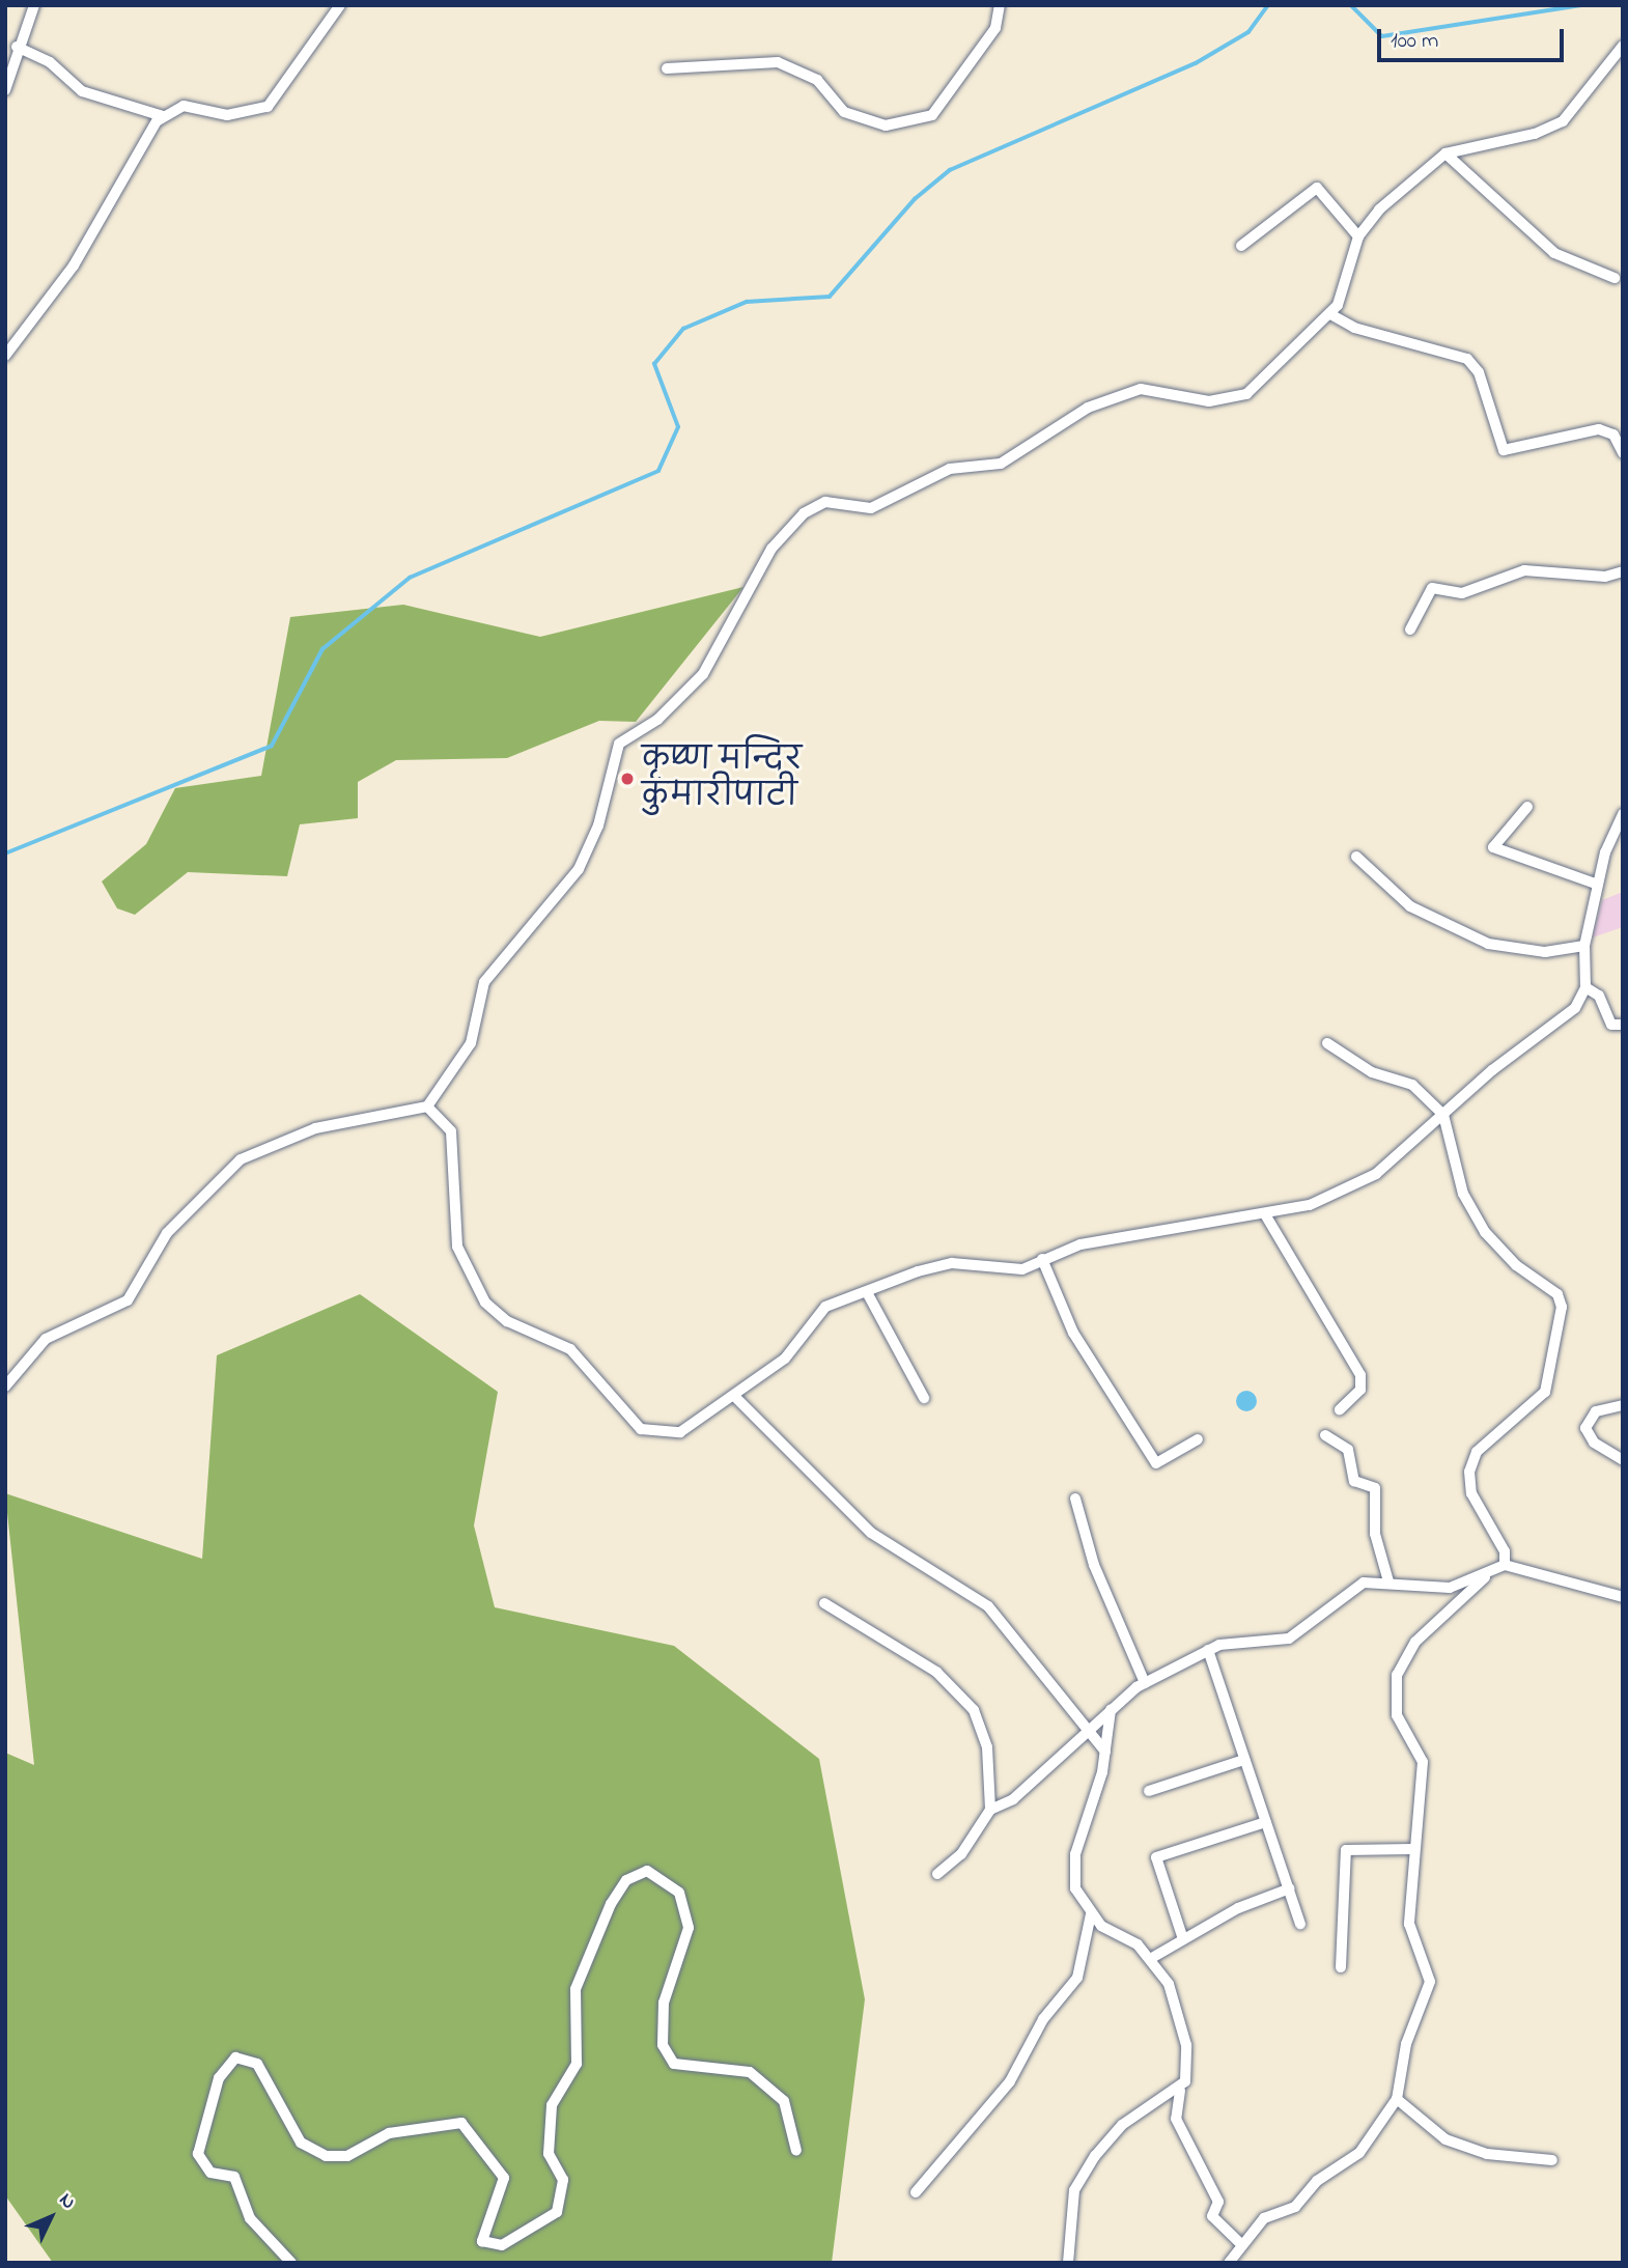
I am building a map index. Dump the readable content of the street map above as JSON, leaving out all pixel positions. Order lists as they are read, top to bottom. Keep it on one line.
{"places":["कृष्ण मन्दिर कुमारीपाटी"],"scale_bar":"100 m","north":"top right"}
